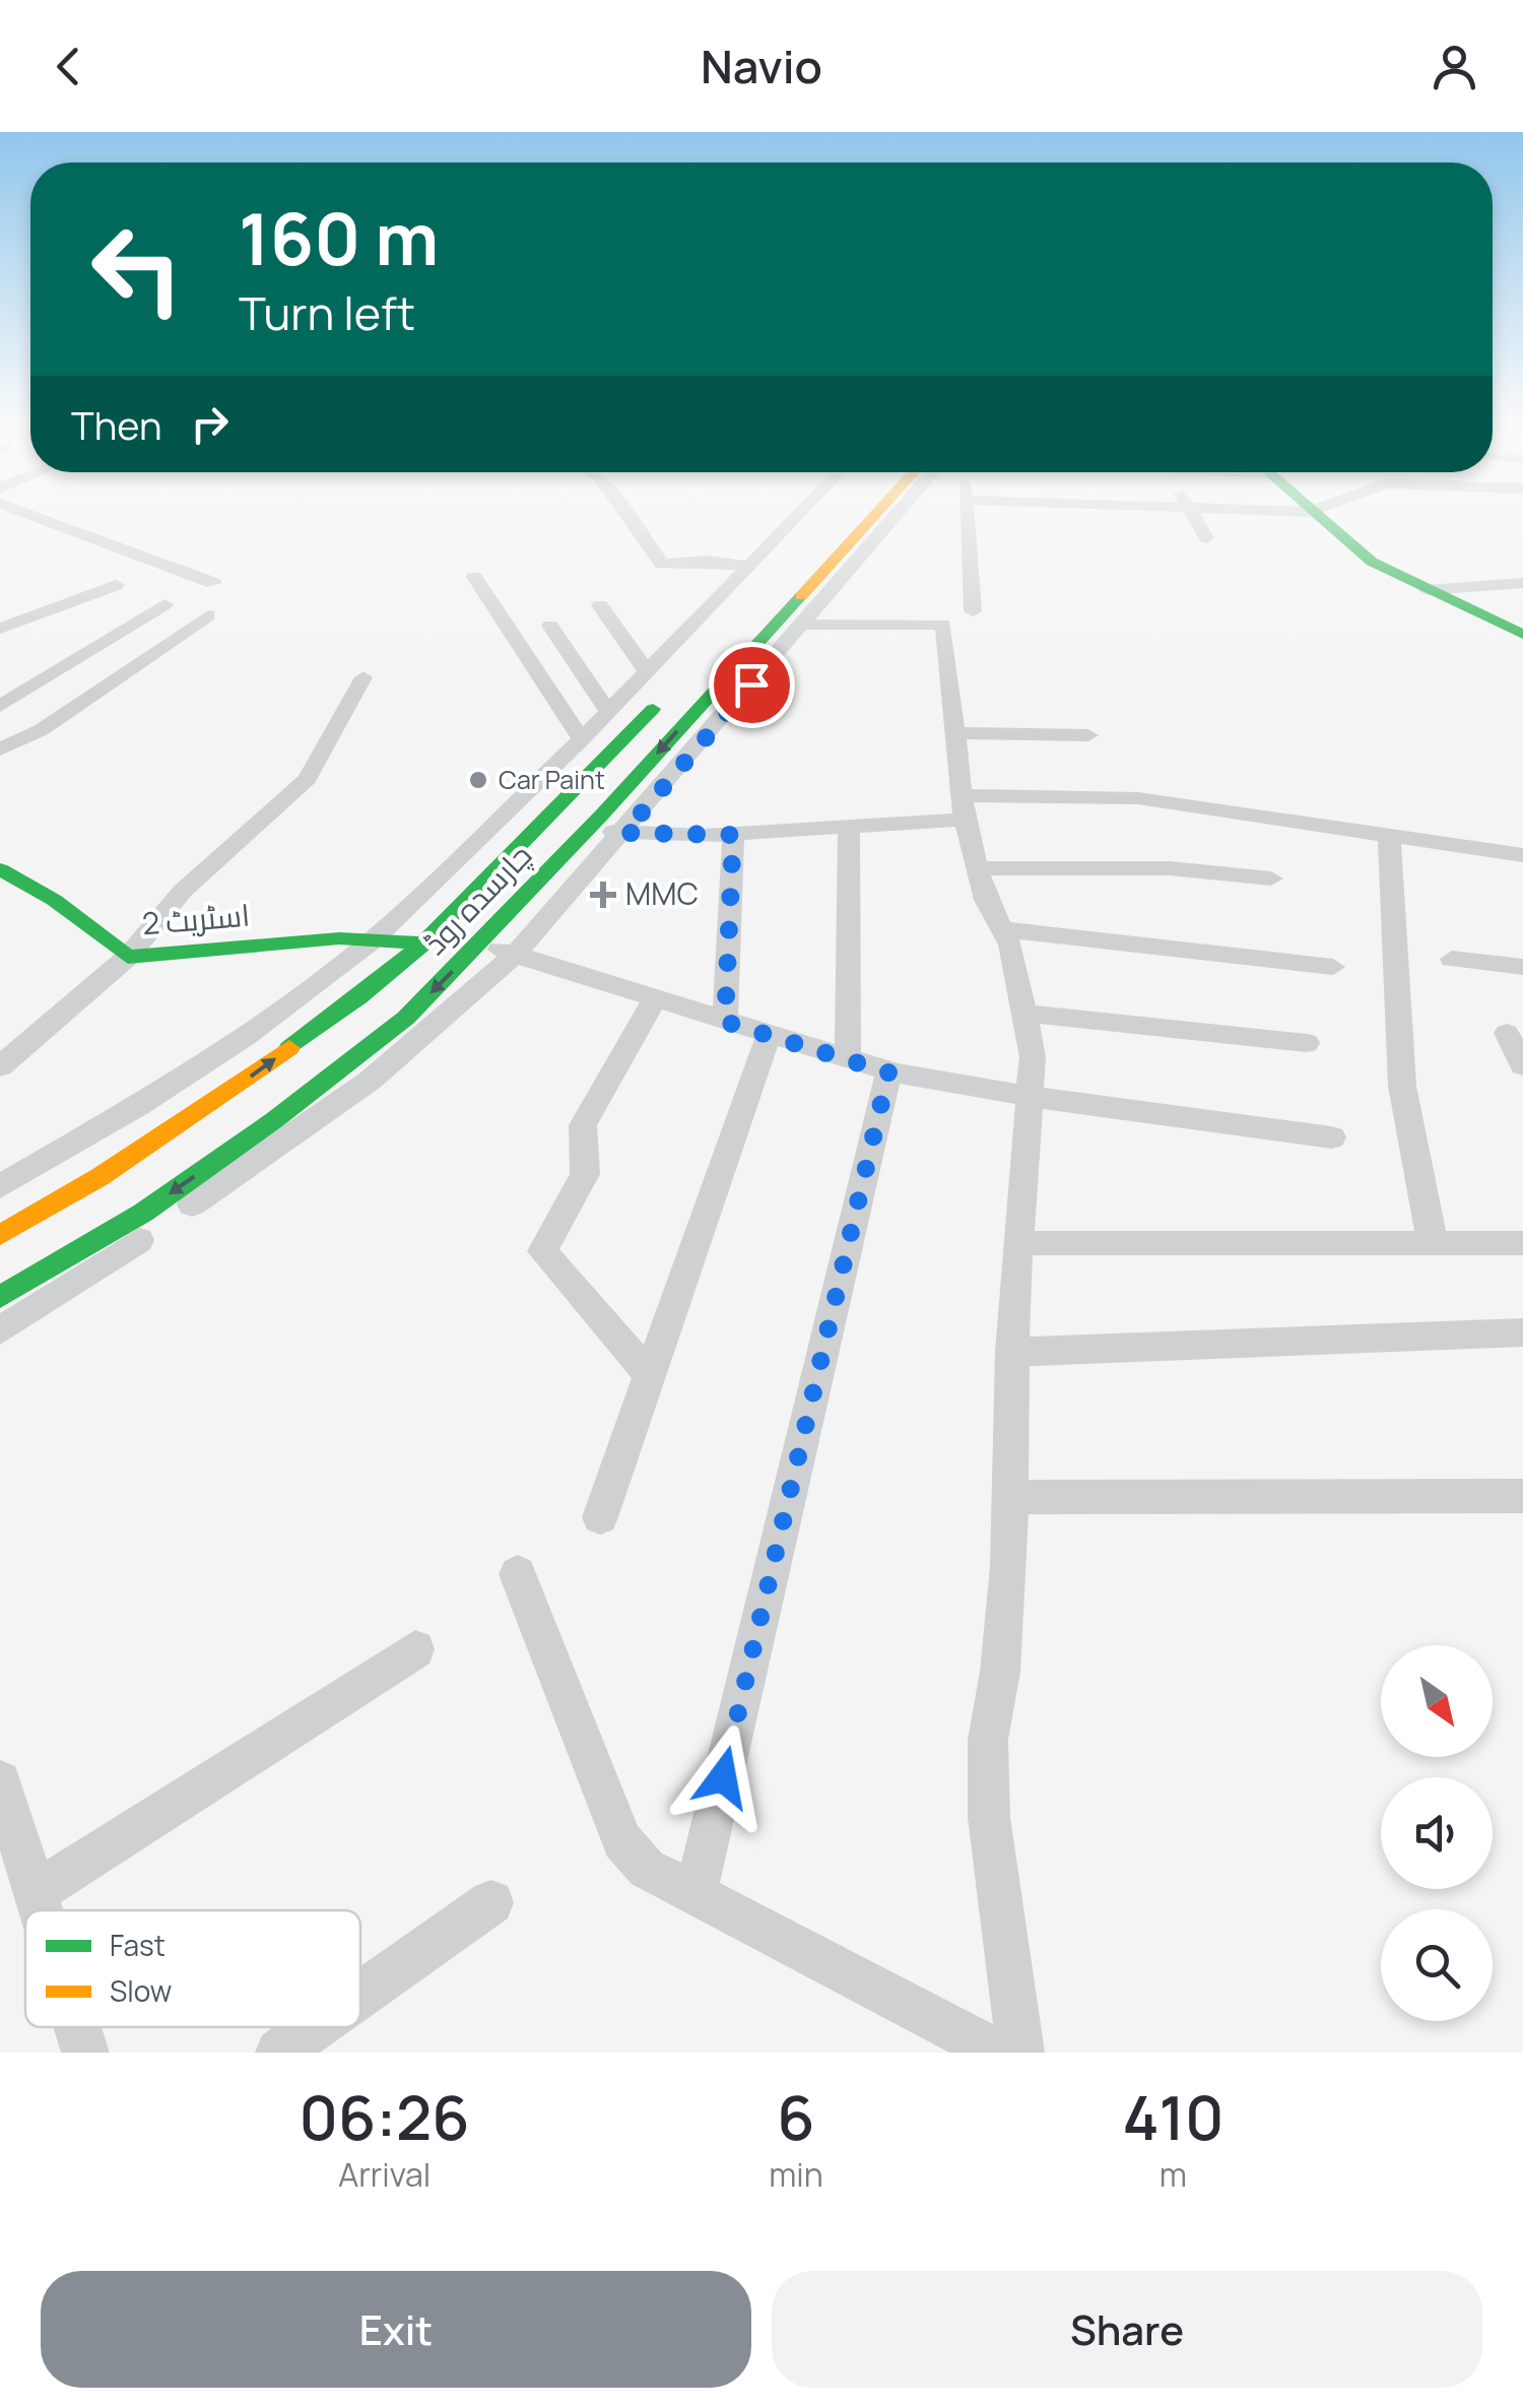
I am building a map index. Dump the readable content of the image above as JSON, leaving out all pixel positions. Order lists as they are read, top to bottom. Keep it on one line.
{"streets":{"main road":["چارسدہ روڈ","اسٹریٹ 2"]},"crossings":[["چارسدہ روڈ","اسٹریٹ 2"]],"places":{"other":["Car Paint"],"health":["MMC"]},"legend":["Fast","Slow"],"north":"bottom right","page":{"header":"Navio","turn":["160 m","Turn left"],"then":"Then","eta":["06:26","Arrival","6","min","410","m"],"buttons":["Exit","Share"]}}
